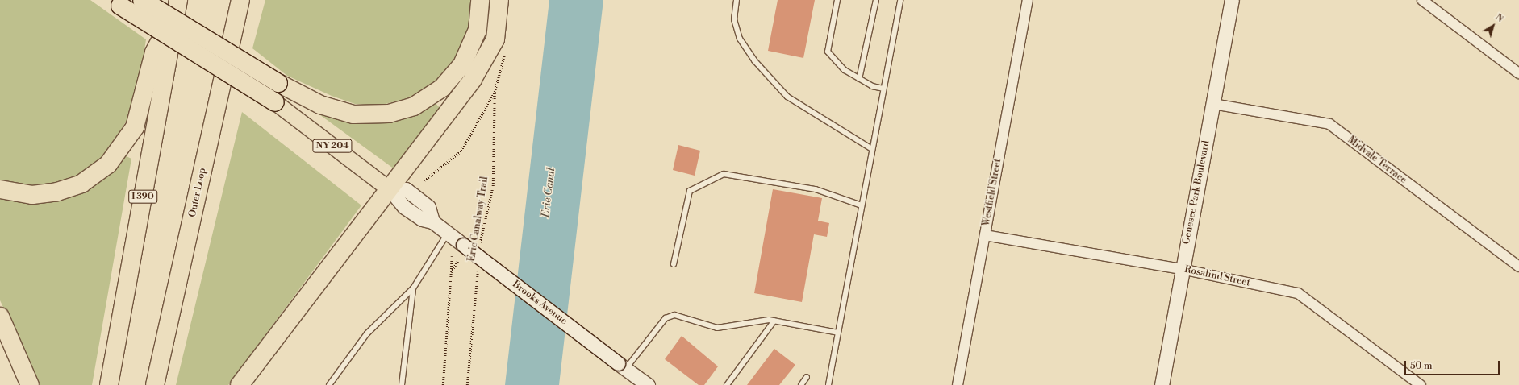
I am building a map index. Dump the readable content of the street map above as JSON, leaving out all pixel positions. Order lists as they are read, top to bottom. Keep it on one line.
{"streets":{"highway":["Outer Loop","I 390"],"main road":["NY 204","Brooks Avenue"],"street":["Midvale Terrace","Westfield Street","Genesee Park Boulevard","Rosalind Street"],"path":["Erie Canalway Trail"]},"crossings":[["Midvale Terrace","Genesee Park Boulevard"],["Westfield Street","Rosalind Street"],["Genesee Park Boulevard","Rosalind Street"]],"water":["Erie Canal"],"scale_bar":"50 m","north":"top right"}
